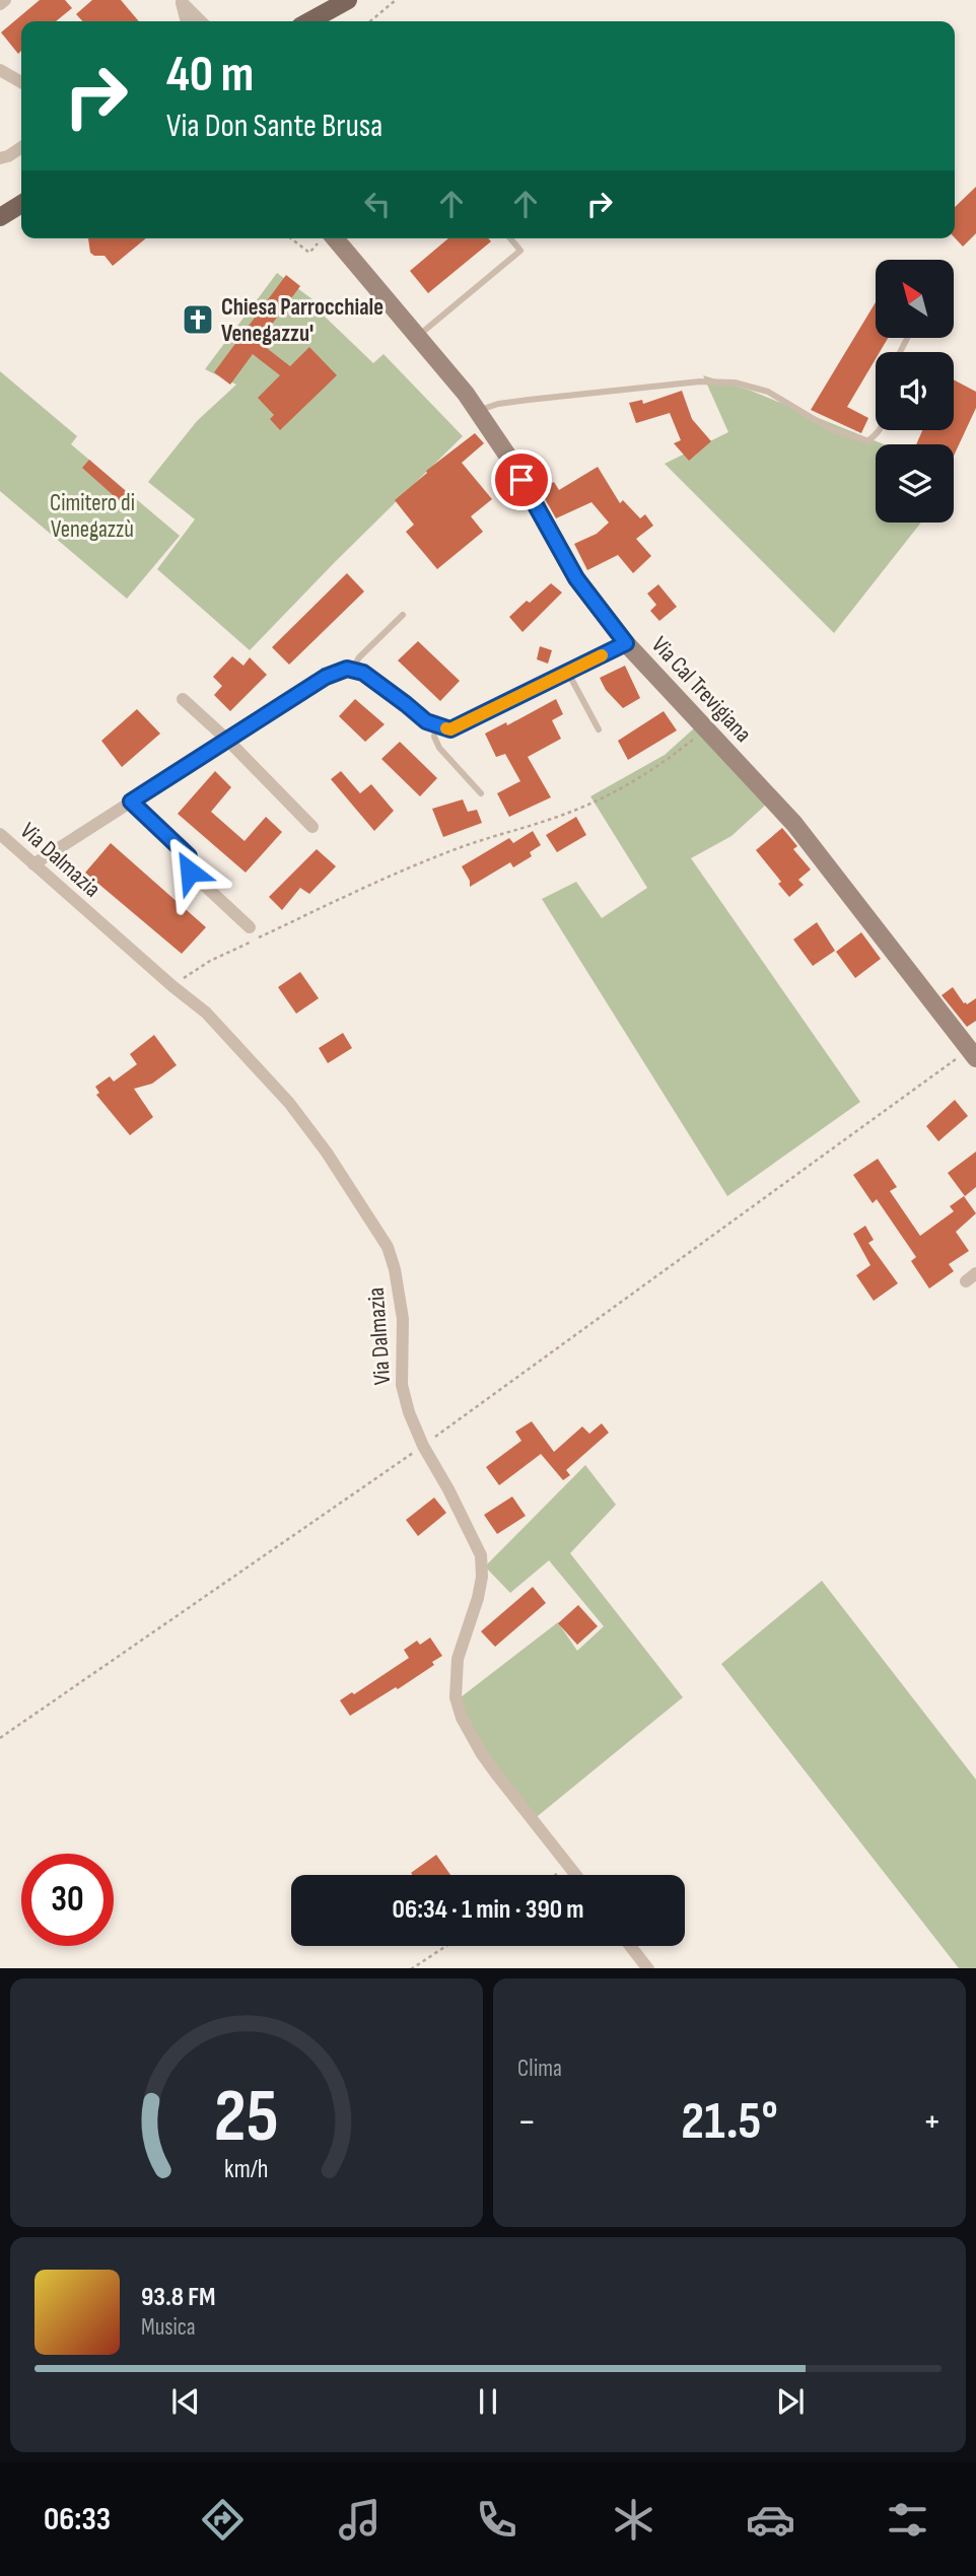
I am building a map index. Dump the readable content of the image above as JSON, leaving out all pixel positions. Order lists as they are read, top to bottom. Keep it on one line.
{"streets":{"street":["Via Cal Trevigiana","Via Dalmazia"]},"parks":["Cimitero di Venegazzù"],"places":{"church":["Chiesa Parrocchiale Venegazzu'"]},"north":"top left","page":{"turn":["40 m","Via Don Sante Brusa"],"limit":"30","trip":"06:34 · 1 min · 390 m","tile":"Clima","heat":["−","21.5°","+"],"song":["93.8 FM","Musica"],"tabs":"06:33","gauge":["25","km/h"]}}
